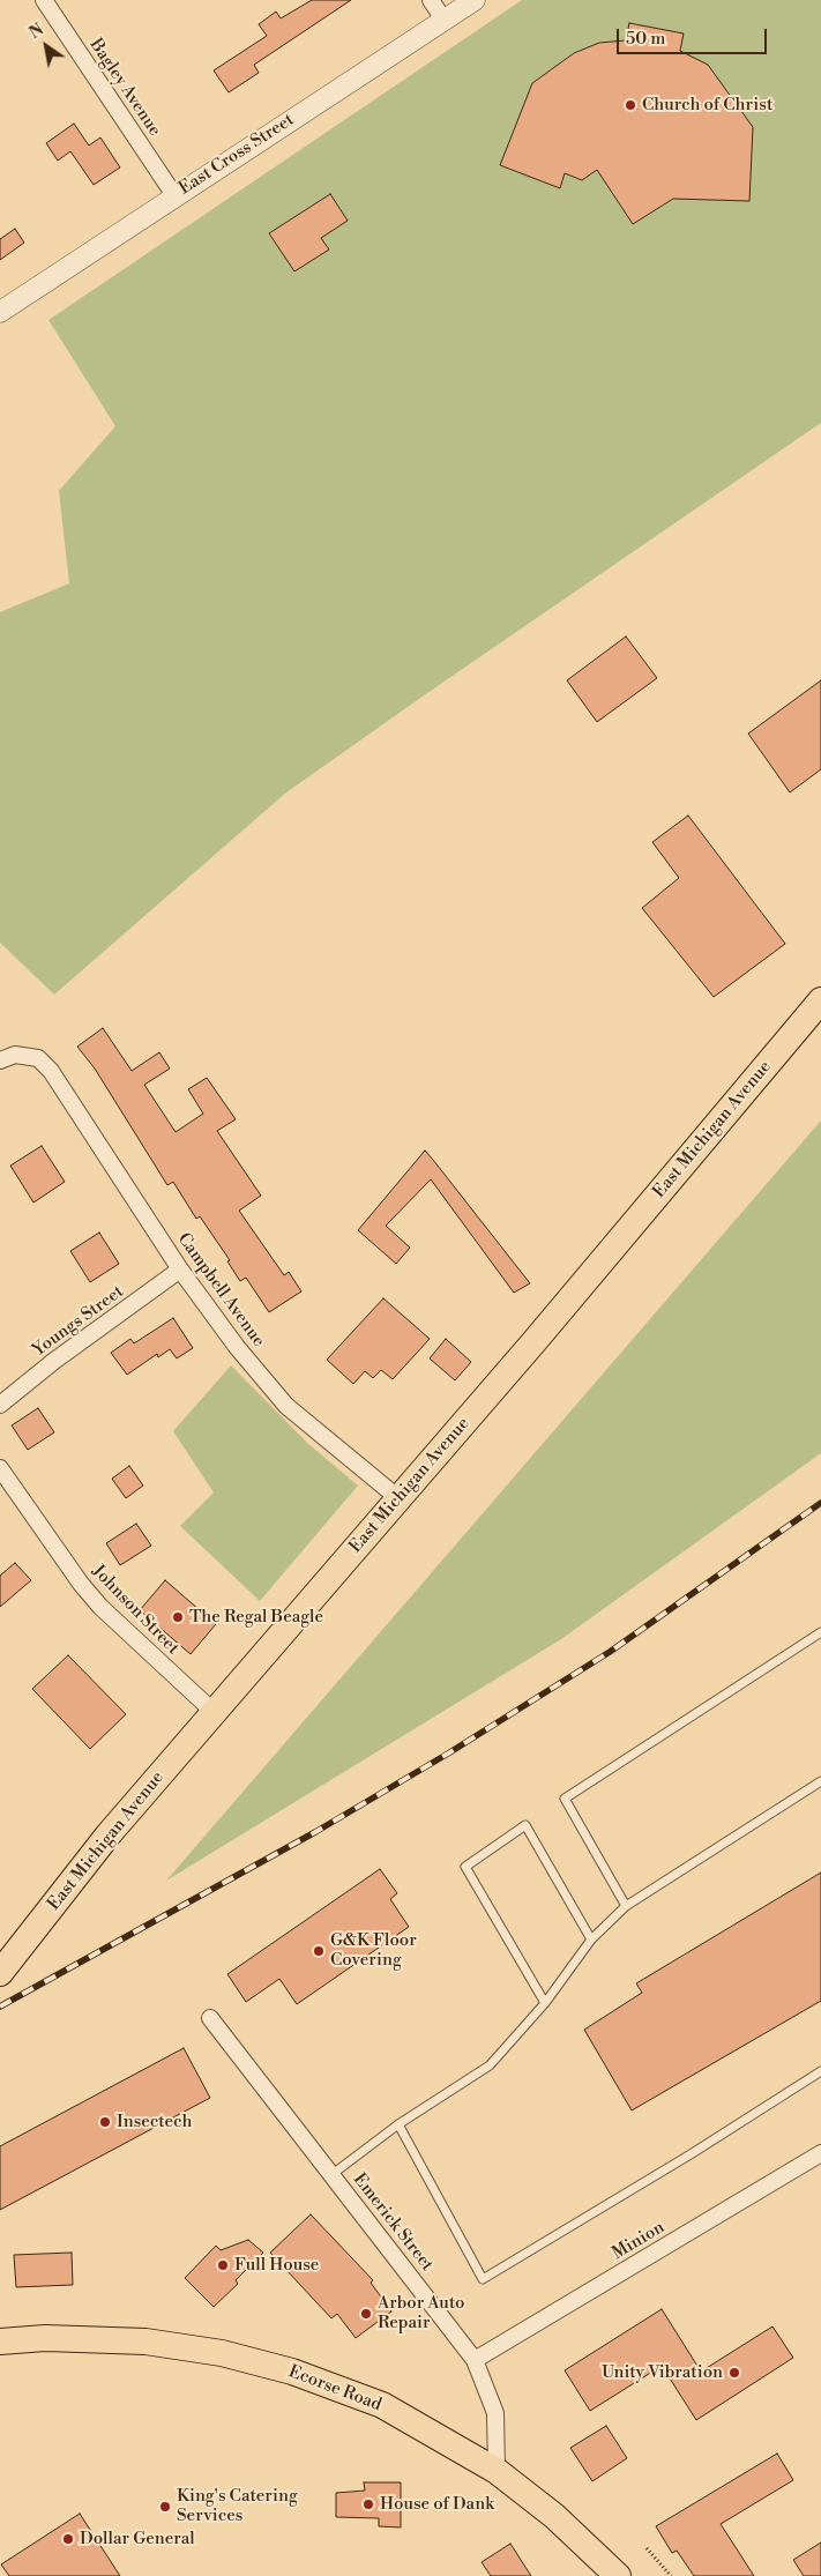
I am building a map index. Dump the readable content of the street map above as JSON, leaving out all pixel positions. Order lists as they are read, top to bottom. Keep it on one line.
{"streets":{"main road":["East Michigan Avenue","Ecorse Road"],"street":["Bagley Avenue","East Cross Street","Campbell Avenue","Youngs Street","Johnson Street","Emerick Street","Minion"]},"crossings":[["Bagley Avenue","East Cross Street"],["East Michigan Avenue","Campbell Avenue"],["East Michigan Avenue","Johnson Street"],["Campbell Avenue","Youngs Street"],["Emerick Street","Minion"],["Emerick Street","Ecorse Road"]],"places":["Church of Christ","The Regal Beagle","G&K Floor Covering","Insectech","Full House","Arbor Auto Repair","Unity Vibration","House of Dank","King's Catering Services","Dollar General"],"scale_bar":"50 m","north":"top left"}
